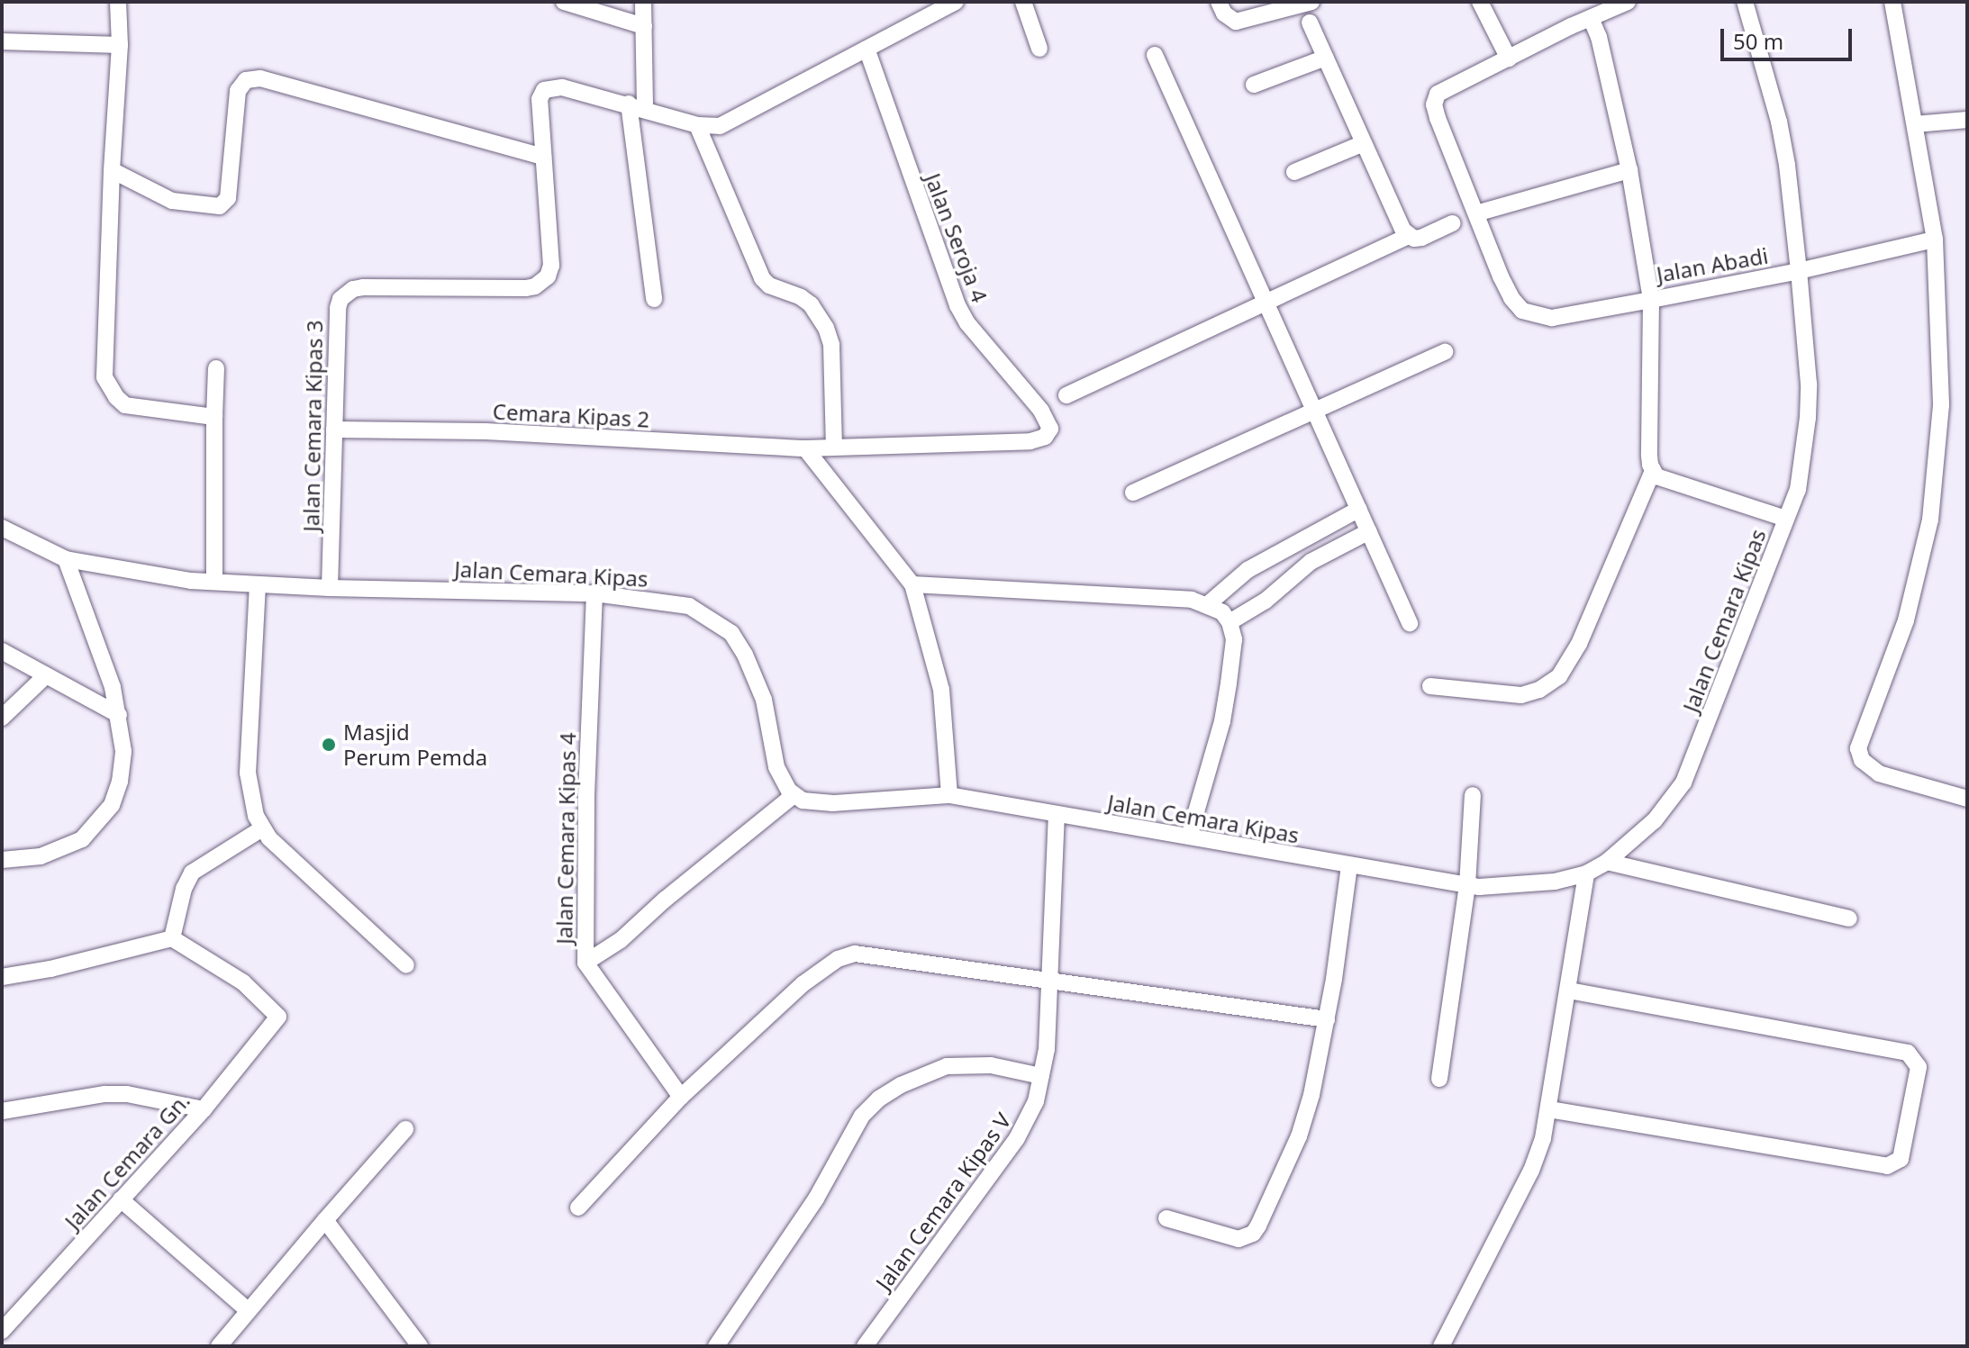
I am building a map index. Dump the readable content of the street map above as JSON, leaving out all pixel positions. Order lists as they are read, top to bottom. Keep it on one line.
{"streets":{"street":["Jalan Seroja 4","Jalan Abadi","Cemara Kipas 2","Jalan Cemara Kipas 3","Jalan Cemara Kipas","Jalan Cemara Kipas 4","Jalan Cemara Gn.","Jalan Cemara Kipas V"]},"crossings":[["Jalan Seroja 4","Cemara Kipas 2"],["Jalan Seroja 4","Jalan Cemara Kipas 3"],["Jalan Abadi","Jalan Cemara Kipas"],["Cemara Kipas 2","Jalan Cemara Kipas 3"],["Jalan Cemara Kipas 3","Jalan Cemara Kipas"],["Jalan Cemara Kipas","Jalan Cemara Kipas 4"],["Jalan Cemara Kipas","Jalan Cemara Kipas V"]],"places":["Masjid Perum Pemda"],"scale_bar":"50 m"}
